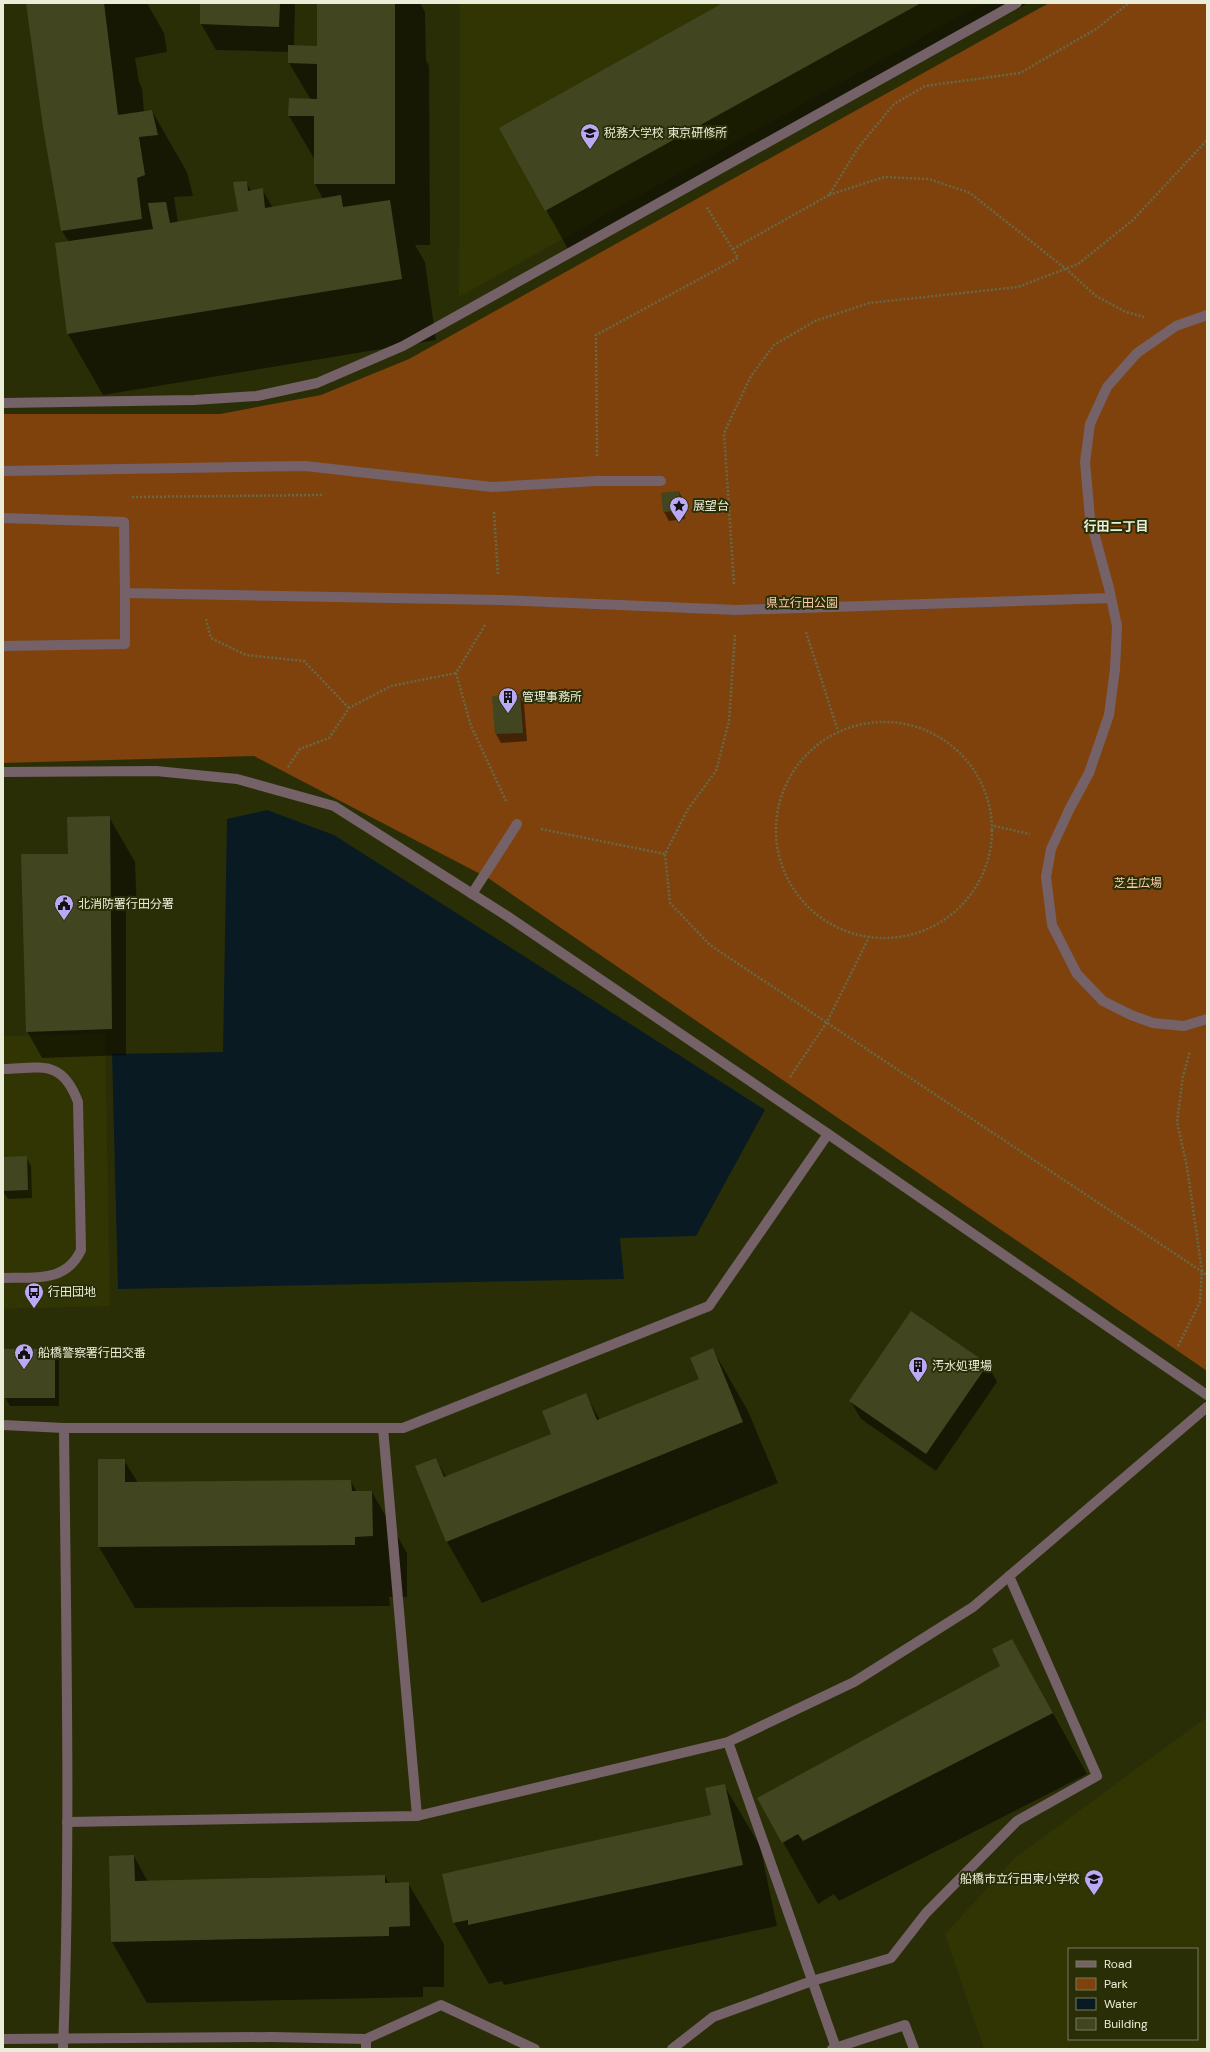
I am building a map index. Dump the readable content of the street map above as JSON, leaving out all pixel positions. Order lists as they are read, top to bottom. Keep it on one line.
{"districts":["行田二丁目"],"parks":["県立行田公園","芝生広場"],"places":{"school or university":["税務大学校 東京研修所","船橋市立行田東小学校"],"place":["展望台"],"building":["管理事務所","汚水処理場"],"public building":["北消防署行田分署","船橋警察署行田交番"],"bus stop":["行田団地"]},"legend":["Road","Park","Water","Building"]}
